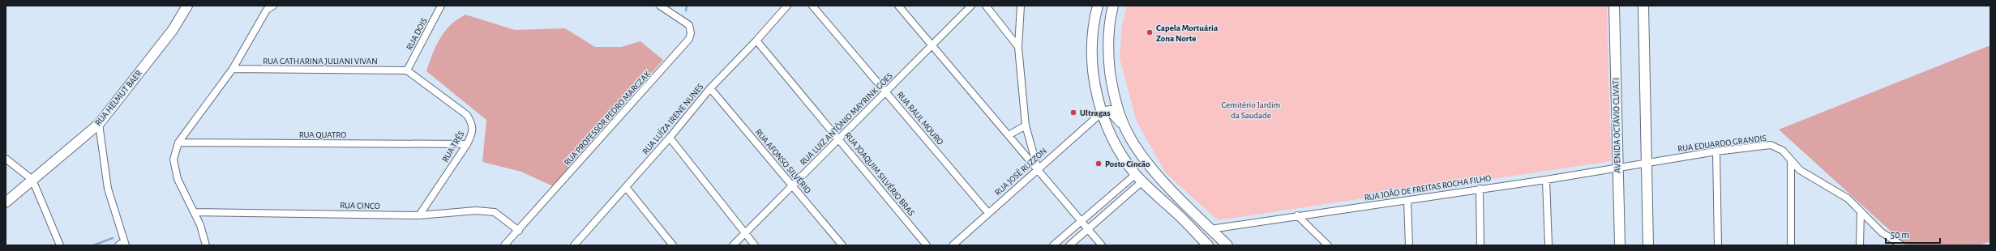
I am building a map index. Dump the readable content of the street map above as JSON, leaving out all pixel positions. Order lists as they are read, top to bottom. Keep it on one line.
{"streets":{"street":["RUA DOIS","RUA CATHARINA JULIANI VIVAN","RUA HELMUT BAER","RUA PROFESSOR PEDRO MARCZAK","RUA RAUL MOURO","RUA LUÍZA IRENE NUNES","RUA LUIZ ANTÔNIO MAYRINK GOES","AVENIDA OCTÁVIO CLIVATI","RUA QUATRO","RUA EDUARDO GRANDIS","RUA TRÊS","RUA AFONSO SILVÉRIO","RUA JOSÉ RUZZON","RUA JOAQUIM SILVÉRIO BRAS","RUA JOÃO DE FREITAS ROCHA FILHO","RUA CINCO"]},"crossings":[["RUA DOIS","RUA CATHARINA JULIANI VIVAN"],["RUA DOIS","RUA TRÊS"],["RUA CATHARINA JULIANI VIVAN","RUA TRÊS"],["RUA PROFESSOR PEDRO MARCZAK","RUA CINCO"],["RUA RAUL MOURO","RUA LUIZ ANTÔNIO MAYRINK GOES"],["RUA RAUL MOURO","RUA JOSÉ RUZZON"],["RUA LUÍZA IRENE NUNES","RUA AFONSO SILVÉRIO"],["RUA LUÍZA IRENE NUNES","RUA JOAQUIM SILVÉRIO BRAS"],["RUA LUIZ ANTÔNIO MAYRINK GOES","RUA AFONSO SILVÉRIO"],["RUA LUIZ ANTÔNIO MAYRINK GOES","RUA JOAQUIM SILVÉRIO BRAS"],["AVENIDA OCTÁVIO CLIVATI","RUA JOÃO DE FREITAS ROCHA FILHO"],["RUA QUATRO","RUA TRÊS"],["RUA EDUARDO GRANDIS","RUA JOÃO DE FREITAS ROCHA FILHO"],["RUA TRÊS","RUA CINCO"]],"parks":["Cemitério Jardim da Saudade"],"places":["Capela Mortuária Zona Norte","Ultragas","Posto Cincão"],"scale_bar":"50 m"}
